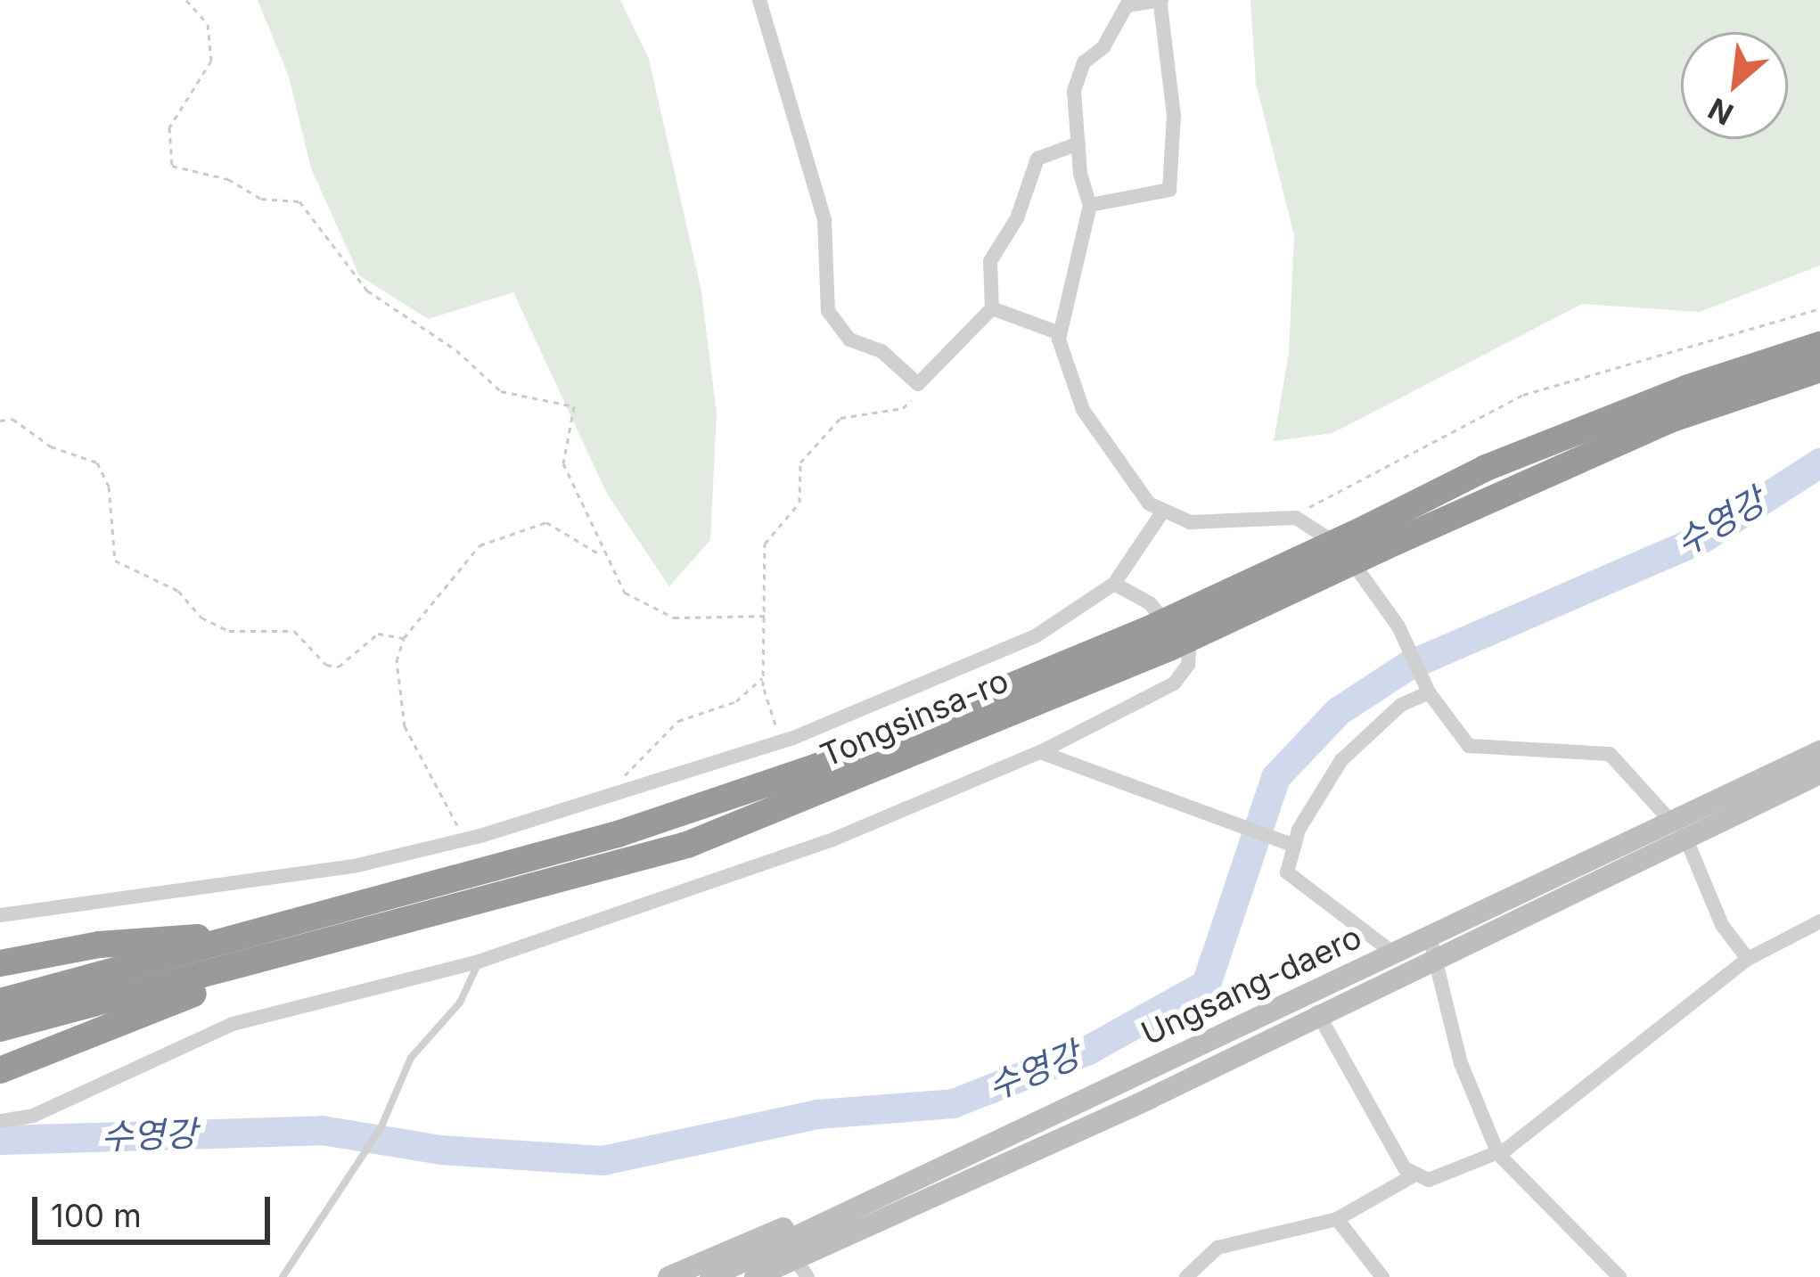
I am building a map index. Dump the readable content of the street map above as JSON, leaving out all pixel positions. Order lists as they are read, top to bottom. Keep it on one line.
{"streets":{"highway":["Tongsinsa-ro"],"main road":["Ungsang-daero"]},"water":["수영강"],"scale_bar":"100 m","north":"bottom left"}
